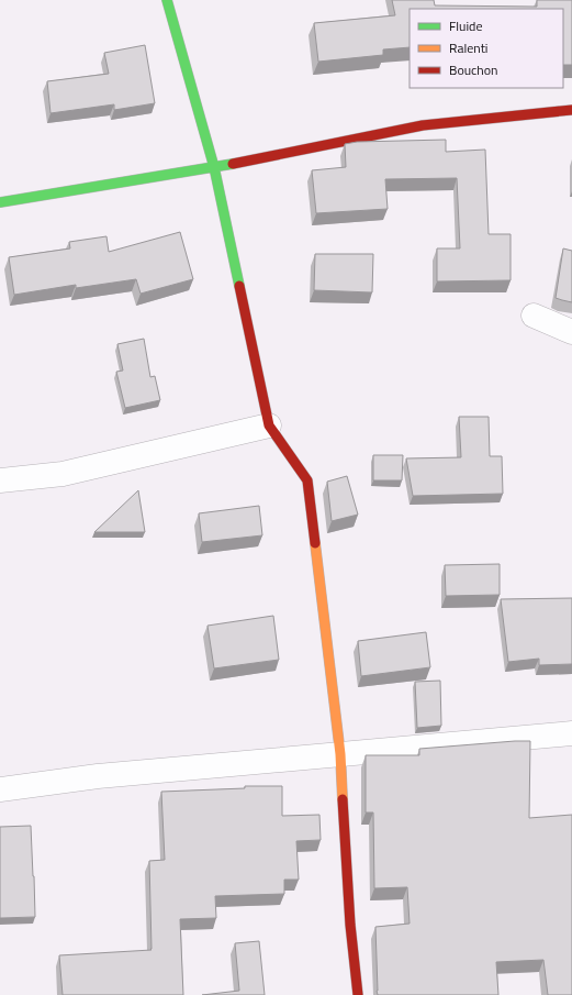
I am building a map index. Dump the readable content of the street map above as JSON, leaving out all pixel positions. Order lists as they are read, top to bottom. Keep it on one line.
{"legend":["Fluide","Ralenti","Bouchon"]}
